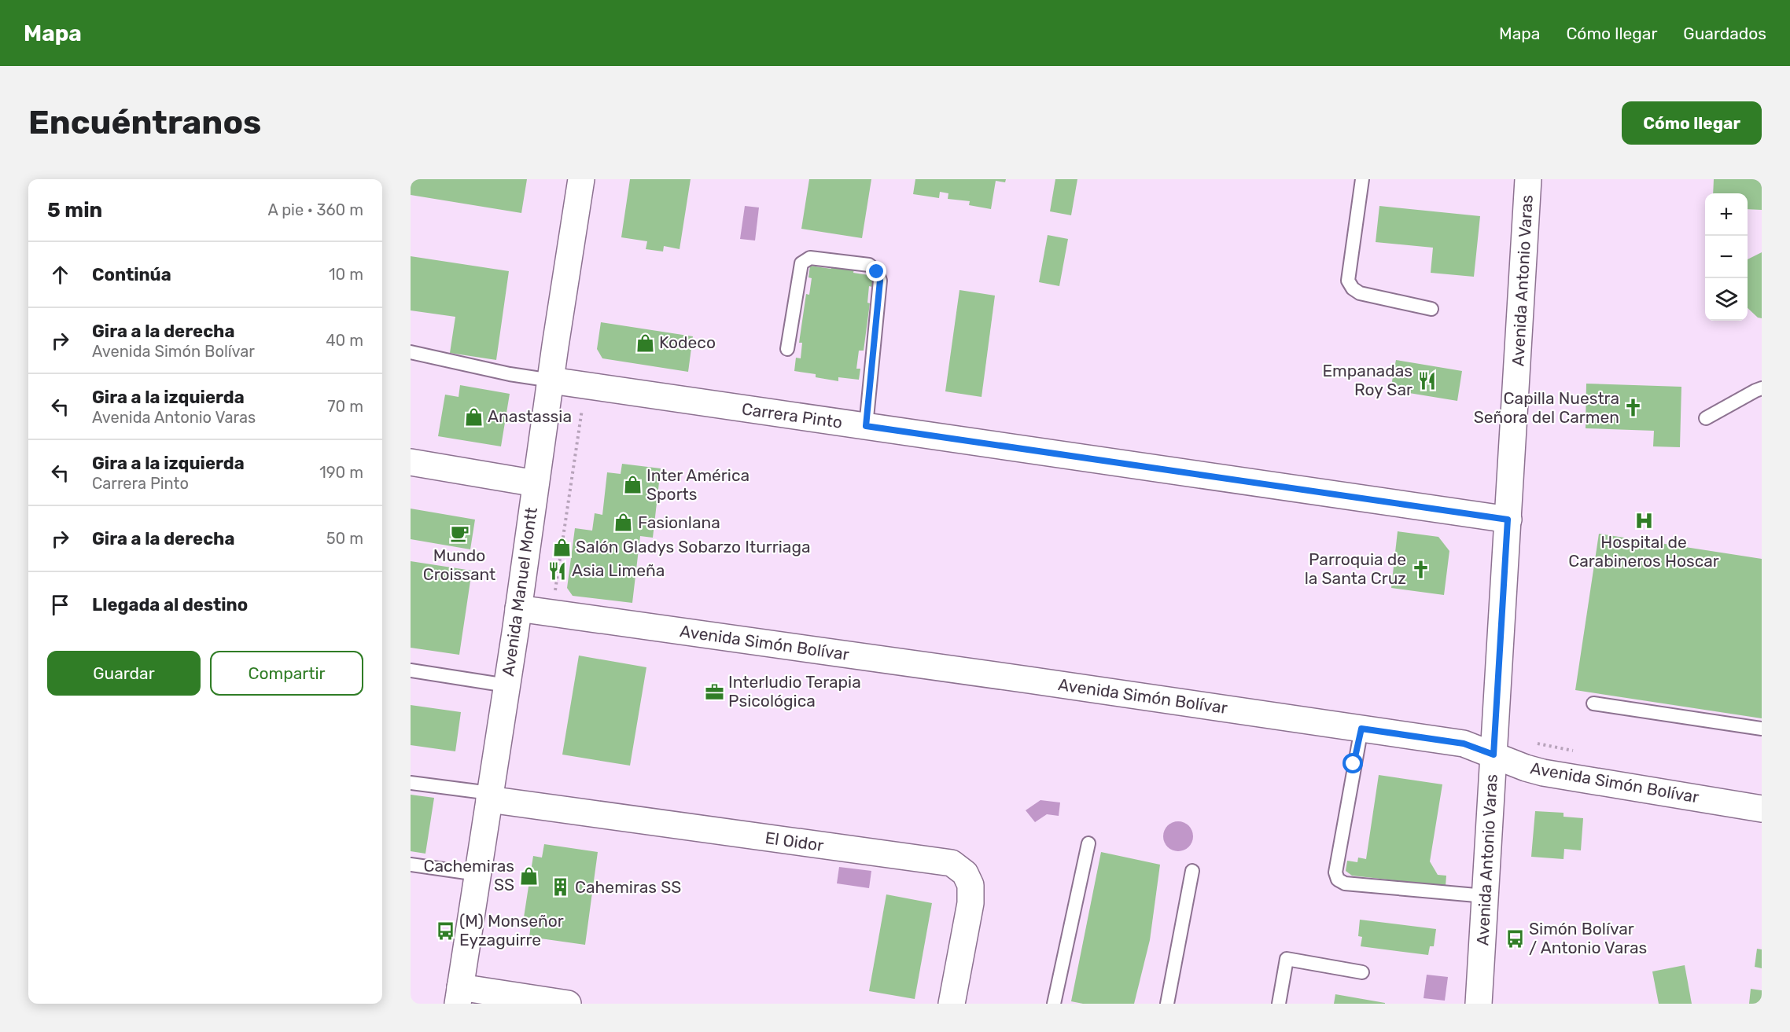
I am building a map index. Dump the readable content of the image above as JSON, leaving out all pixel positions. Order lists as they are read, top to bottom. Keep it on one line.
{"streets":{"street":["Avenida Antonio Varas","Carrera Pinto","Avenida Manuel Montt","Avenida Simón Bolívar","El Oidor"]},"crossings":[["Avenida Antonio Varas","Carrera Pinto"],["Avenida Antonio Varas","Avenida Simón Bolívar"],["Carrera Pinto","Avenida Manuel Montt"],["Avenida Manuel Montt","Avenida Simón Bolívar"],["Avenida Manuel Montt","El Oidor"]],"places":{"shop":["Kodeco","Anastassia","Inter América Sports","Fasionlana","Salón Gladys Sobarzo Iturriaga","Cachemiras SS"],"restaurant":["Empanadas Roy Sar","Asia Limeña"],"church":["Capilla Nuestra Señora del Carmen","Parroquia de la Santa Cruz"],"hospital":["Hospital de Carabineros Hoscar"],"cafe":["Mundo Croissant"],"office":["Interludio Terapia Psicológica"],"building":["Cahemiras SS"],"bus stop":["(M) Monseñor Eyzaguirre","Simón Bolívar / Antonio Varas"]},"page":{"header":"Mapa","nav":["Mapa","Cómo llegar","Guardados"],"buttons":["Cómo llegar",["Guardar","Compartir"]],"title":"Encuéntranos","heading":["5 min","A pie · 360 m"],"map_buttons":["+","−"],"list":[["Continúa","10 m"],["Gira a la derecha","Avenida Simón Bolívar","40 m"],["Gira a la izquierda","Avenida Antonio Varas","70 m"],["Gira a la izquierda","Carrera Pinto","190 m"],["Gira a la derecha","50 m"],"Llegada al destino"]}}
